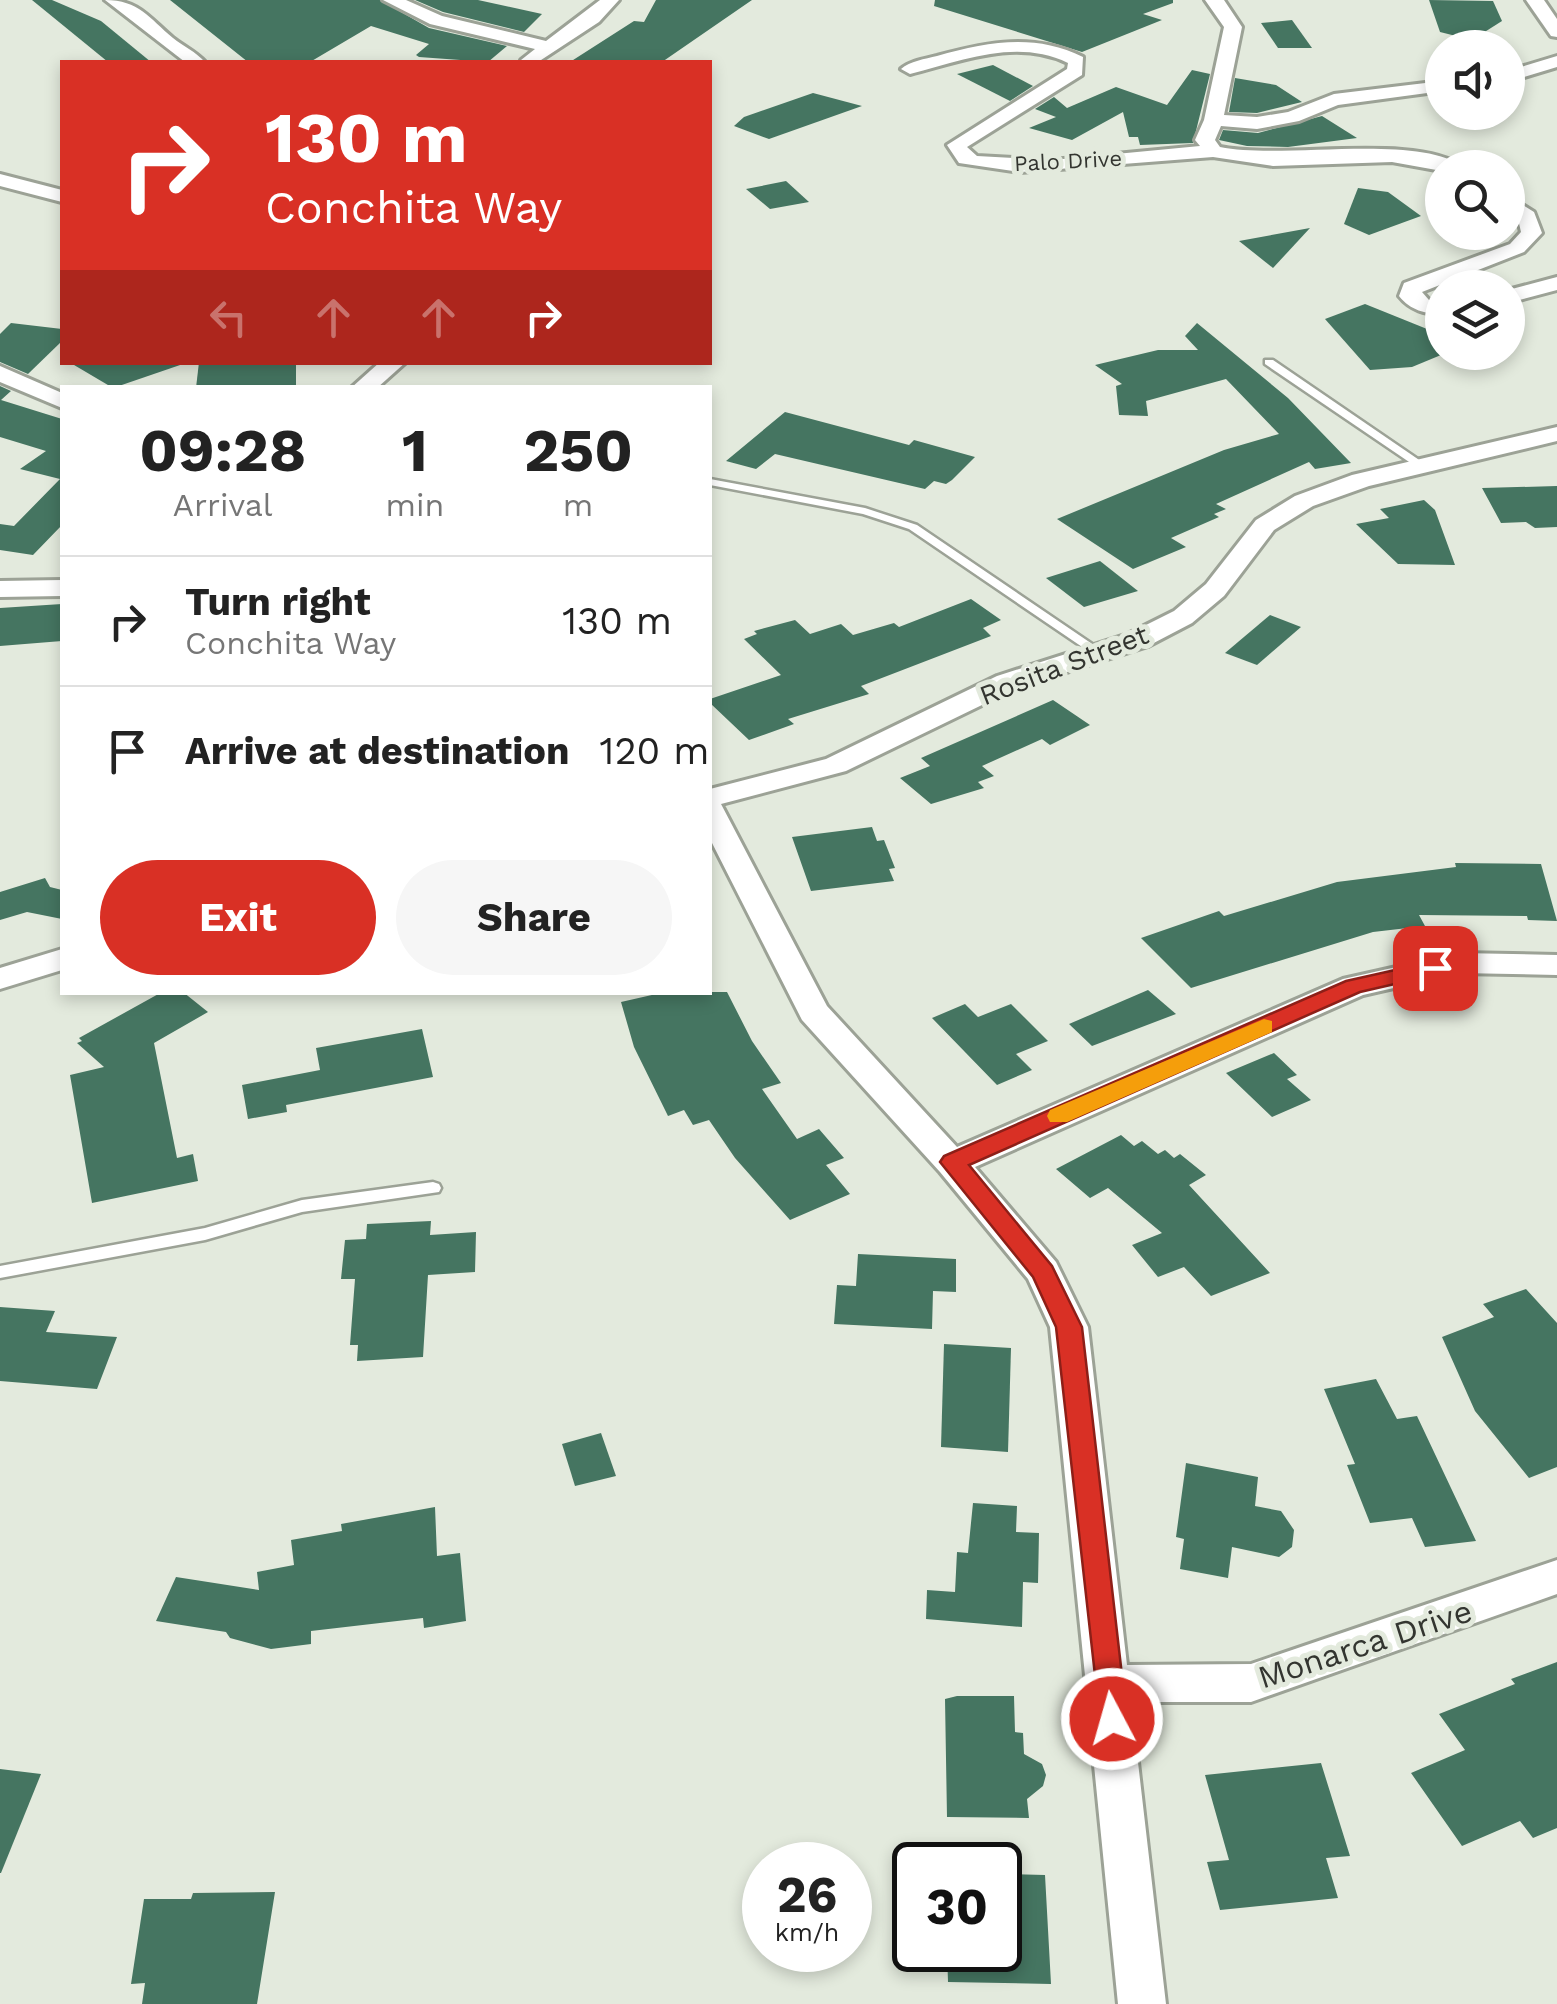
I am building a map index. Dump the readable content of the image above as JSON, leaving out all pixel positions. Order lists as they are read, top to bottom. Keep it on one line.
{"streets":{"street":["Palo Drive","Rosita Street","Monarca Drive"]},"page":{"turn":["130 m","Conchita Way"],"eta":["09:28","Arrival","1","min","250","m"],"list":[{"name":"Turn right","note":"Conchita Way","value":"130 m"},{"name":"Arrive at destination","value":"120 m"}],"buttons":["Exit","Share"],"speed":"26 km/h","limit":"30"}}
